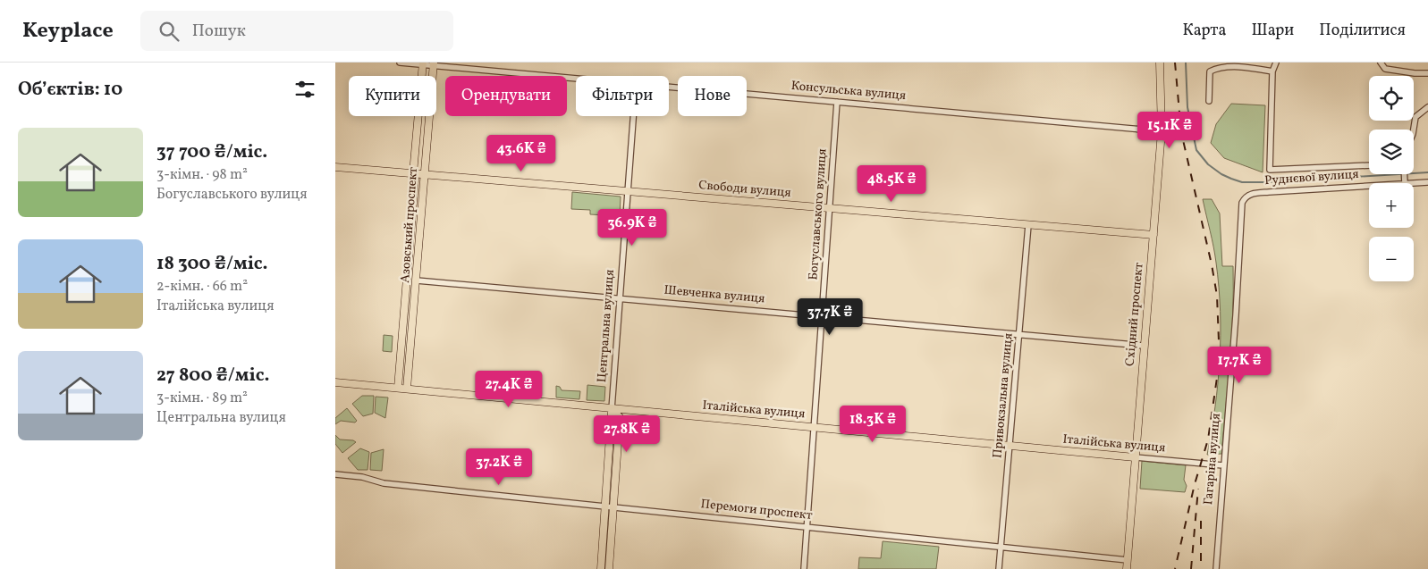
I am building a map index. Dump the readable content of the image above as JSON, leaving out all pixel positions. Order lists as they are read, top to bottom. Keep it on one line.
{"streets":{"main road":["Свободи вулиця","Азовський проспект","Східний проспект","Центральна вулиця","Італійська вулиця"],"street":["Консульська вулиця","Руднєвої вулиця","Богуславського вулиця","Шевченка вулиця","Привокзальна вулиця","Гагаріна вулиця","Перемоги проспект"]},"crossings":[["Консульська вулиця","Богуславського вулиця"],["Консульська вулиця","Азовський проспект"],["Консульська вулиця","Східний проспект"],["Руднєвої вулиця","Гагаріна вулиця"],["Свободи вулиця","Богуславського вулиця"],["Свободи вулиця","Азовський проспект"],["Свободи вулиця","Східний проспект"],["Свободи вулиця","Центральна вулиця"],["Свободи вулиця","Привокзальна вулиця"],["Богуславського вулиця","Шевченка вулиця"],["Богуславського вулиця","Італійська вулиця"],["Богуславського вулиця","Перемоги проспект"],["Азовський проспект","Шевченка вулиця"],["Азовський проспект","Італійська вулиця"],["Шевченка вулиця","Східний проспект"],["Шевченка вулиця","Центральна вулиця"],["Шевченка вулиця","Привокзальна вулиця"],["Східний проспект","Італійська вулиця"],["Східний проспект","Перемоги проспект"],["Центральна вулиця","Італійська вулиця"],["Центральна вулиця","Перемоги проспект"],["Привокзальна вулиця","Італійська вулиця"],["Привокзальна вулиця","Перемоги проспект"],["Італійська вулиця","Гагаріна вулиця"]],"page":{"header":"Keyplace","search":"Пошук","nav":["Карта","Шари","Поділитися"],"heading":"Об’єктів: 10","map_buttons":["+","−"],"chip":["Купити","Орендувати","Фільтри","Нове"],"price":["15.1K ₴","43.6K ₴","48.5K ₴","36.9K ₴","37.7K ₴","17.7K ₴","27.4K ₴","18.3K ₴","27.8K ₴","37.2K ₴"],"list":[{"name":"37 700 ₴/міс.","note":"3-кімн. · 98 m² · Богуславського вулиця"},{"name":"18 300 ₴/міс.","note":"2-кімн. · 66 m² · Італійська вулиця"},{"name":"27 800 ₴/міс.","note":"3-кімн. · 89 m² · Центральна вулиця"}]}}
